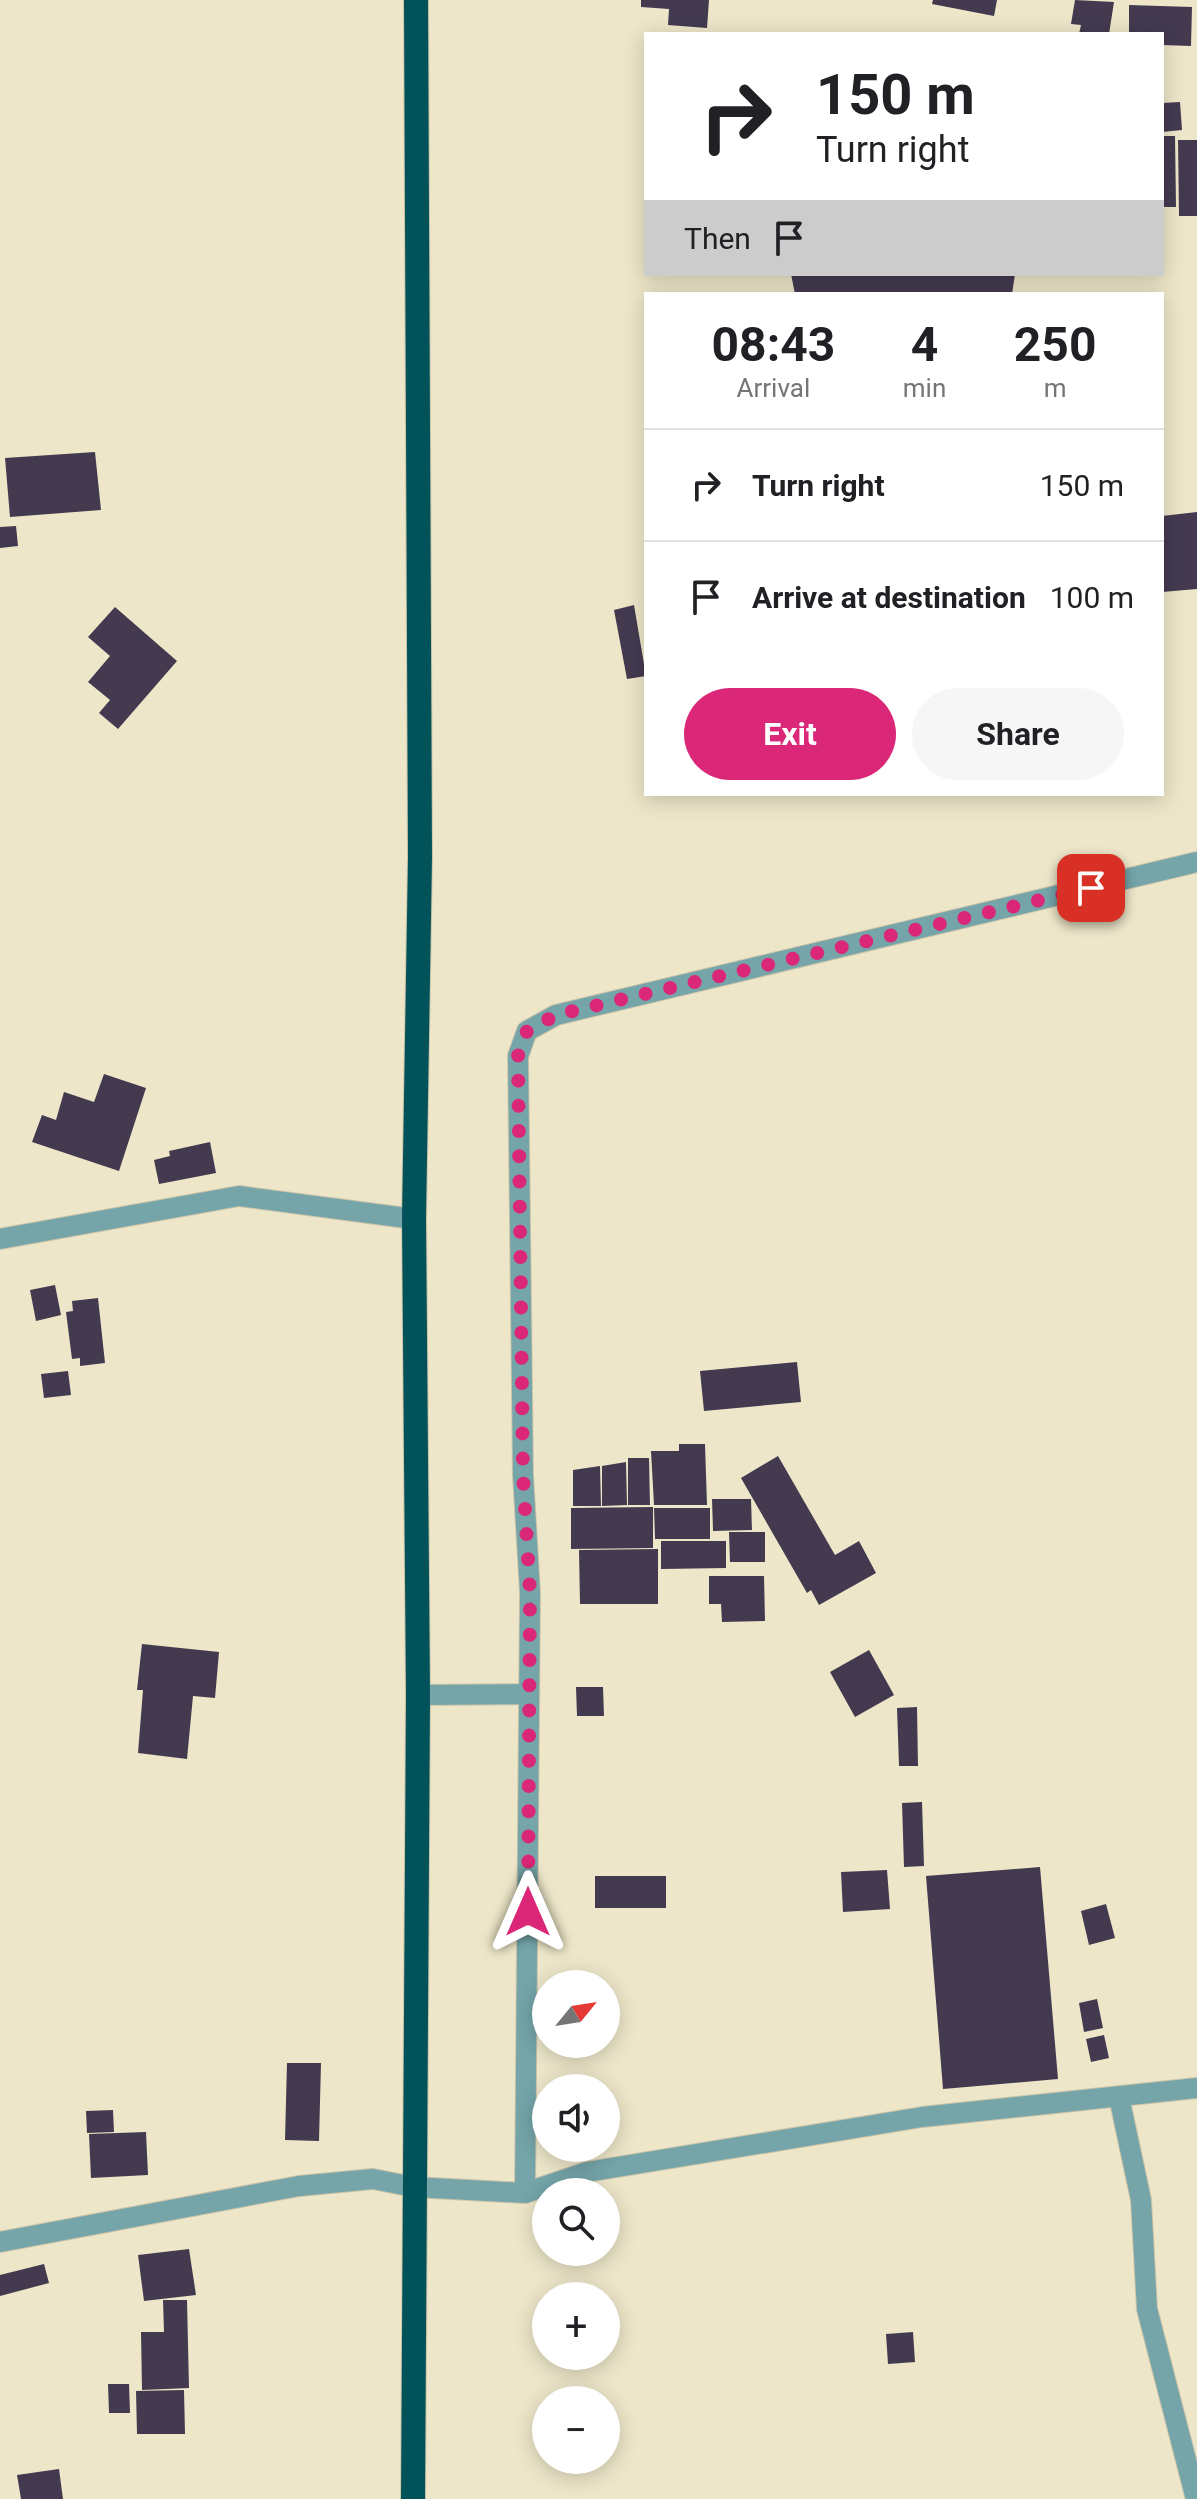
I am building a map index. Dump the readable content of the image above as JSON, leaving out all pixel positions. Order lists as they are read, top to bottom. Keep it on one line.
{"north":"top right","page":{"turn":["150 m","Turn right"],"then":"Then","eta":["08:43","Arrival","4","min","250","m"],"list":[{"name":"Turn right","value":"150 m"},{"name":"Arrive at destination","value":"100 m"}],"buttons":["Exit","Share"],"map_buttons":["+","−"]}}
